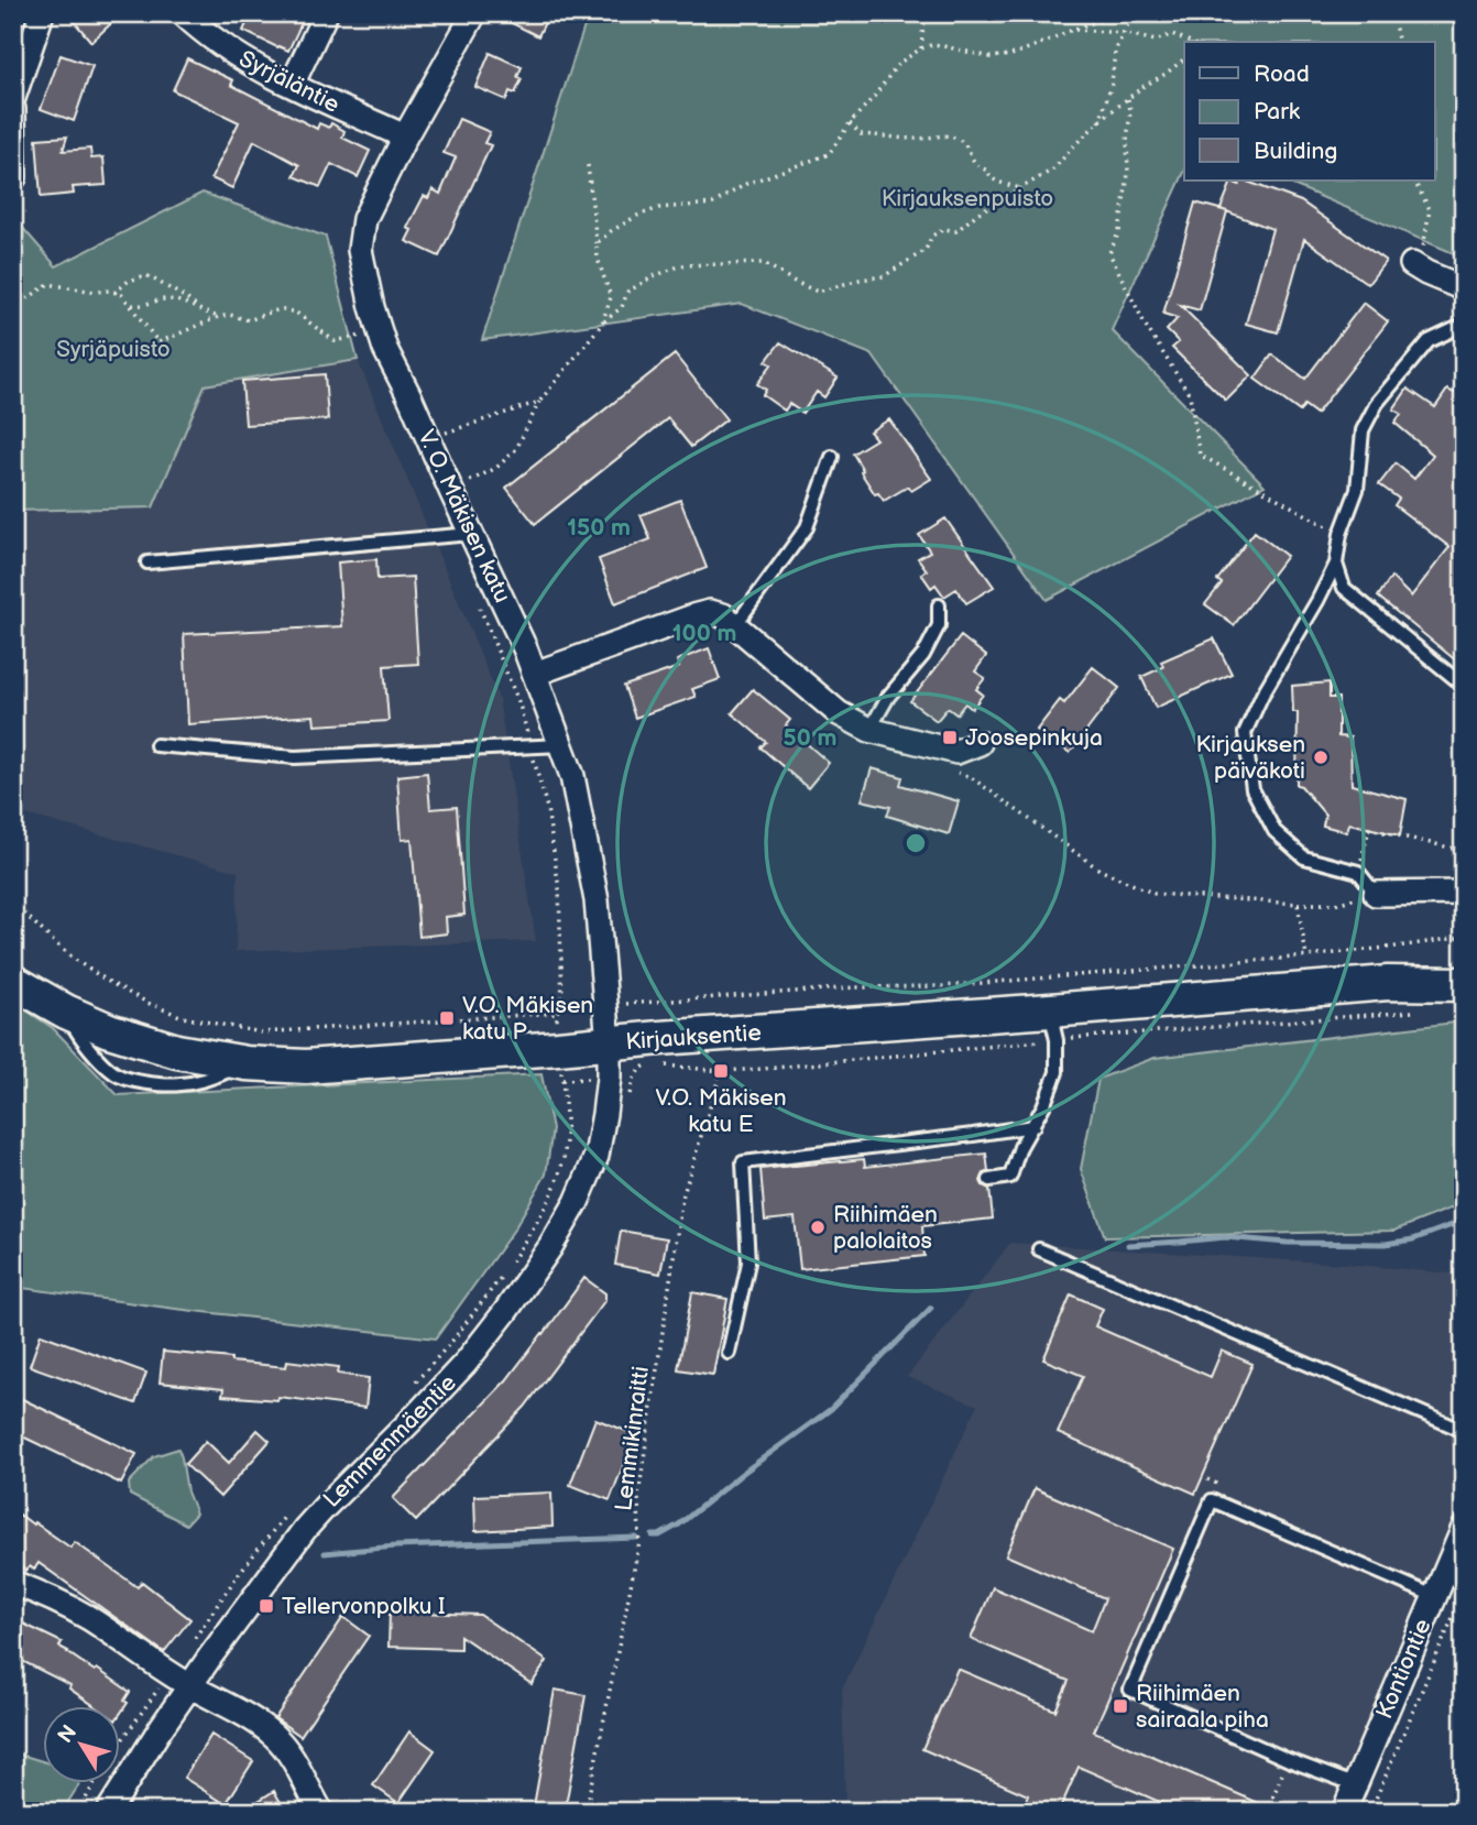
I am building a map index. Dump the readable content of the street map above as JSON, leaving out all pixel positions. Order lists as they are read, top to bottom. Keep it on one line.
{"streets":{"street":["Syrjäläntie","V. O. Mäkisen katu","Kirjauksentie","Lemmenmäentie","Kontiontie"],"path":["Lemmikinraitti"]},"crossings":[["Syrjäläntie","V. O. Mäkisen katu"],["V. O. Mäkisen katu","Kirjauksentie"],["V. O. Mäkisen katu","Lemmenmäentie"],["Kirjauksentie","Lemmenmäentie"]],"parks":["Kirjauksenpuisto","Syrjäpuisto"],"places":{"transit":["Joosepinkuja","V.O. Mäkisen katu P","V.O. Mäkisen katu E","Tellervonpolku I","Riihimäen sairaala piha"],"other":["Kirjauksen päiväkoti","Riihimäen palolaitos"]},"legend":["Road","Park","Building"],"north":"top left","rings":["150 m","100 m","50 m"]}
